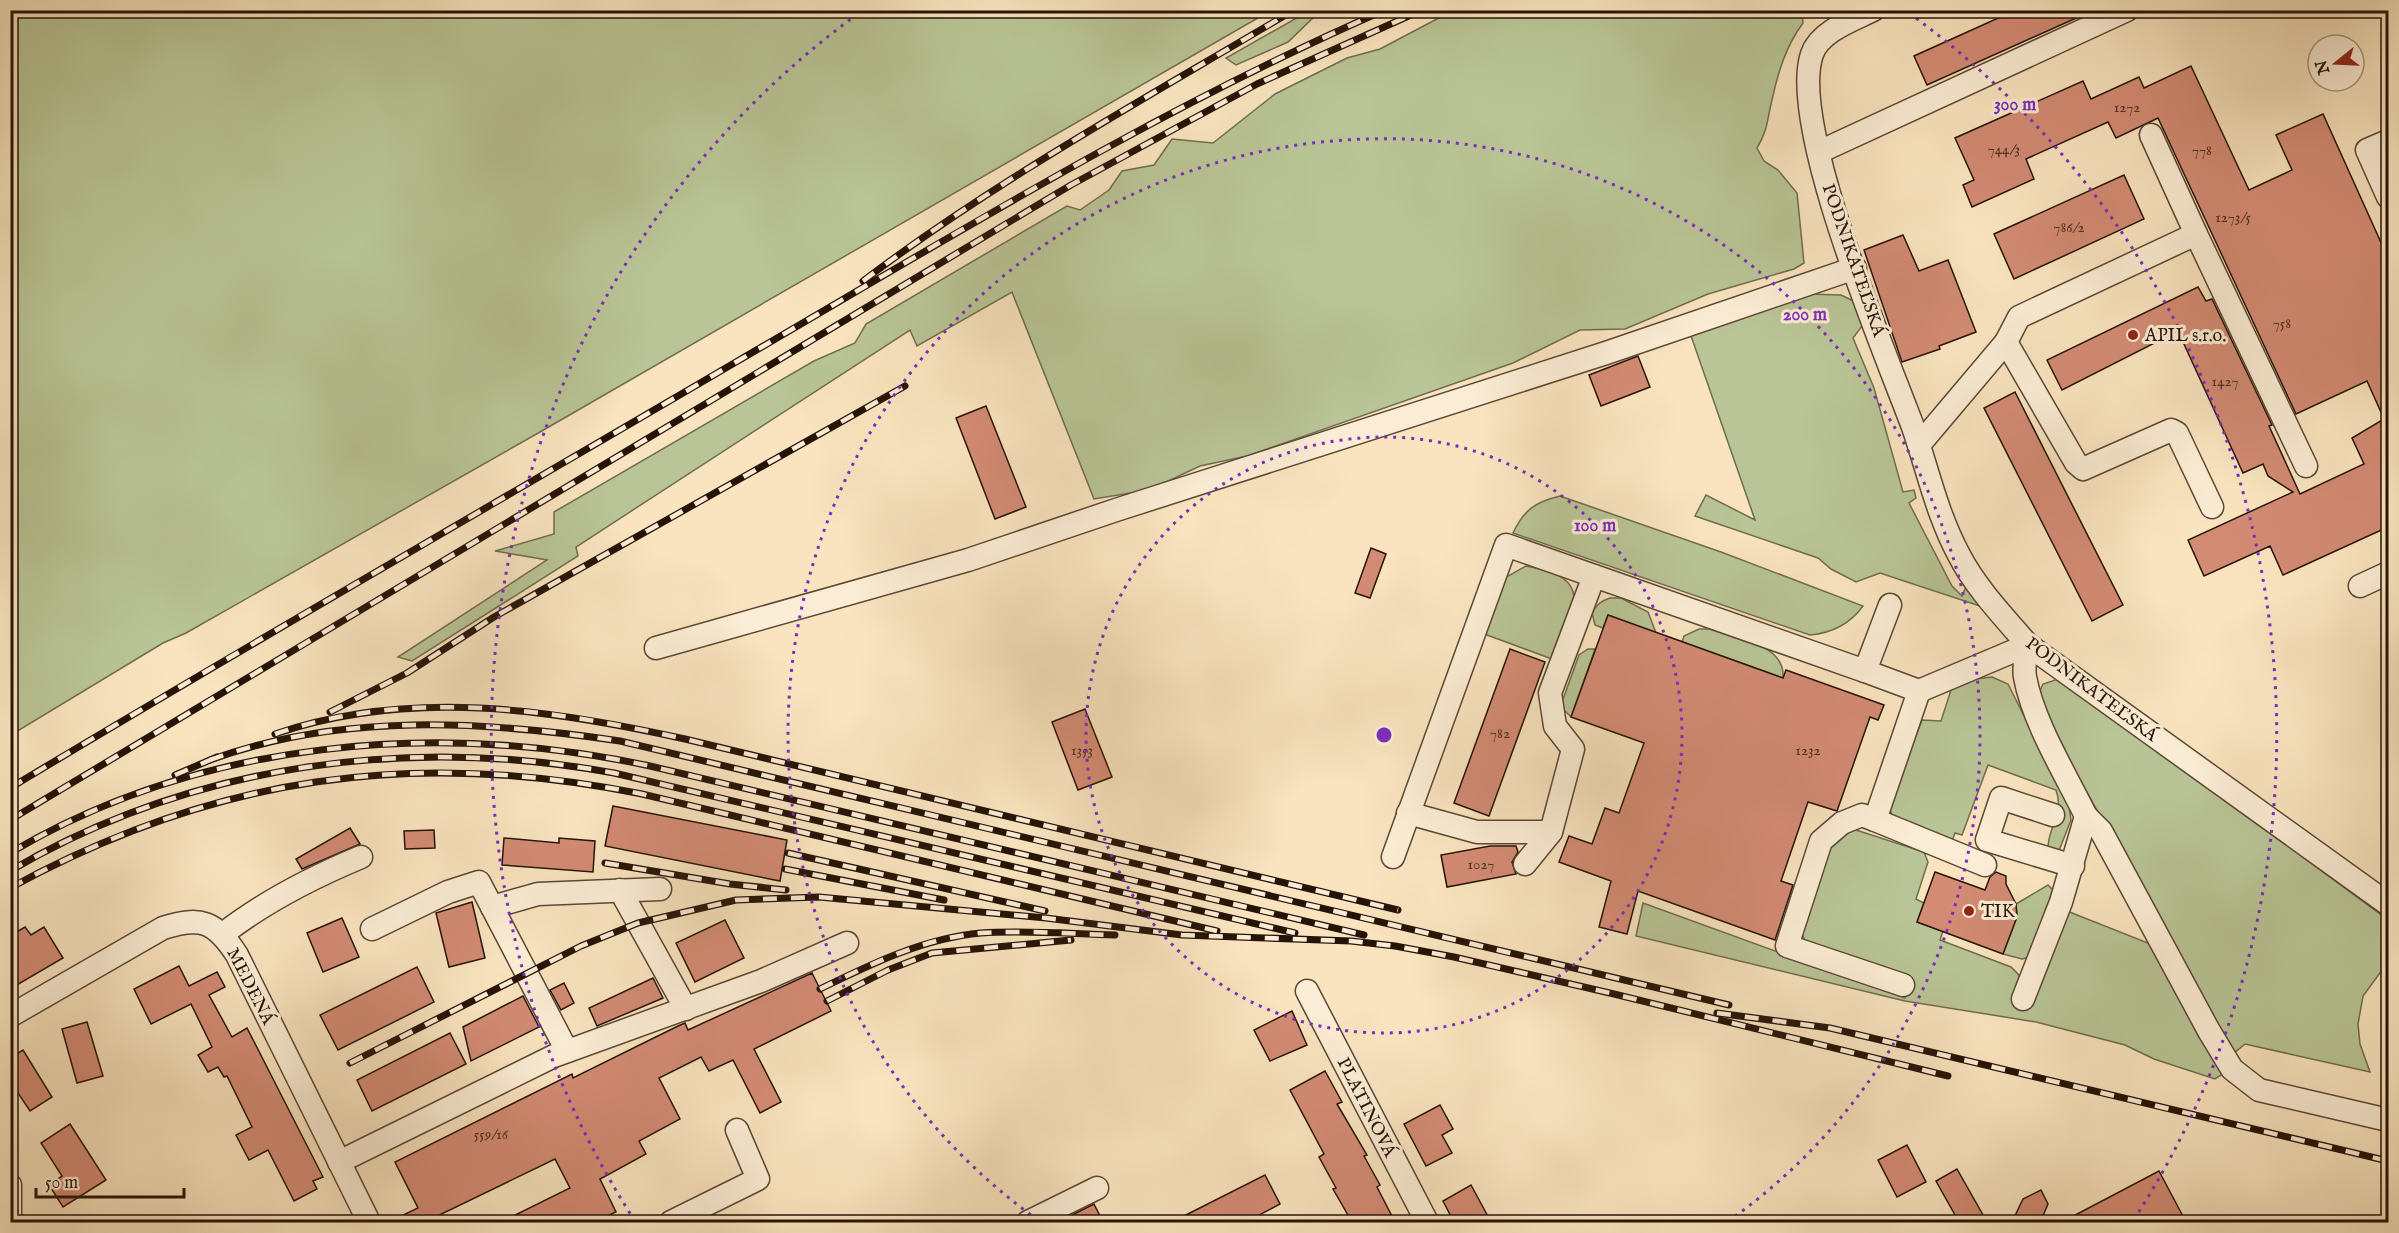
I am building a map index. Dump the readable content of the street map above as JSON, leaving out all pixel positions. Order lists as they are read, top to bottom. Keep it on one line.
{"streets":{"street":["PODNIKATEĽSKÁ","MEDENÁ","PLATINOVÁ"]},"places":["APIL s.r.o.","TIK"],"house_numbers":["1272","744/3","778","1273/5","786/2","758","1427","782","1353","1232","1027","559/16"],"scale_bar":"50 m","north":"left","rings":["300 m","200 m","100 m"]}
